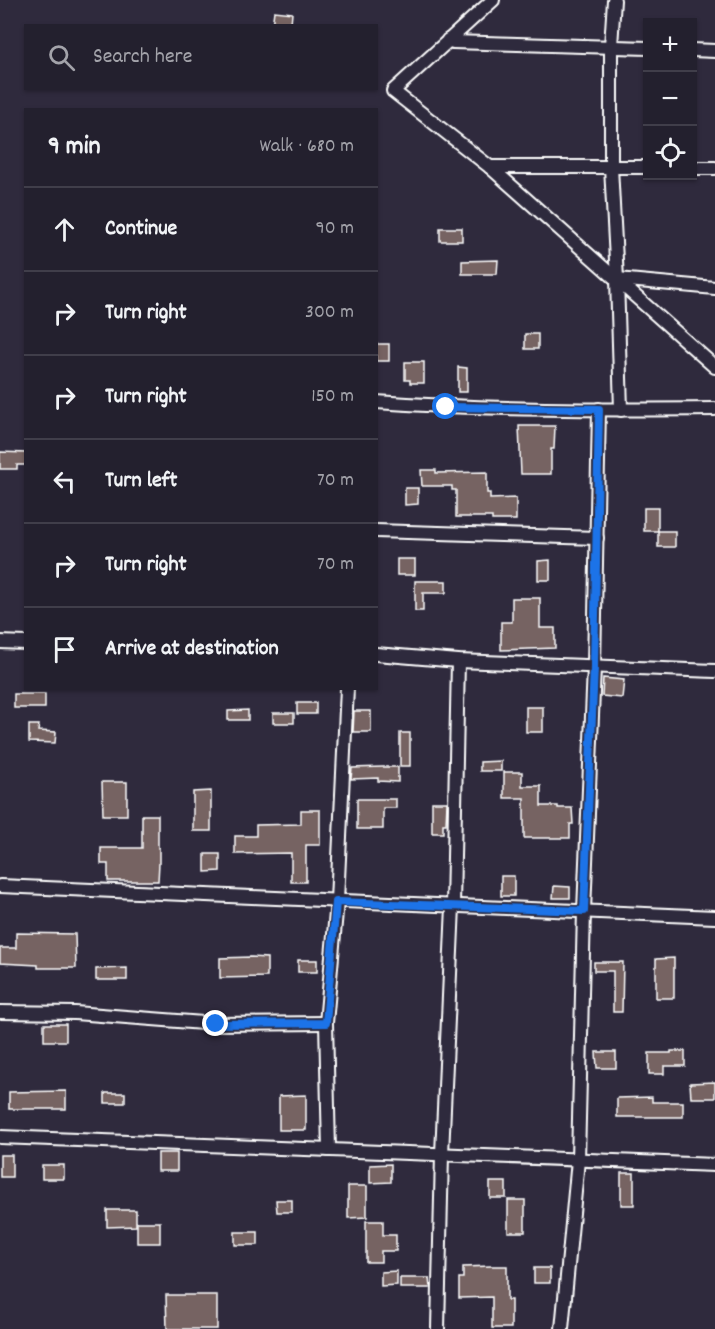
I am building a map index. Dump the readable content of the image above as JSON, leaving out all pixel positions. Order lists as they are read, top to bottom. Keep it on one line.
{"page":{"map_buttons":["+","−"],"search":"Search here","heading":["9 min","Walk · 680 m"],"list":[["Continue","90 m"],["Turn right","300 m"],["Turn right","150 m"],["Turn left","70 m"],["Turn right","70 m"],"Arrive at destination"]}}
